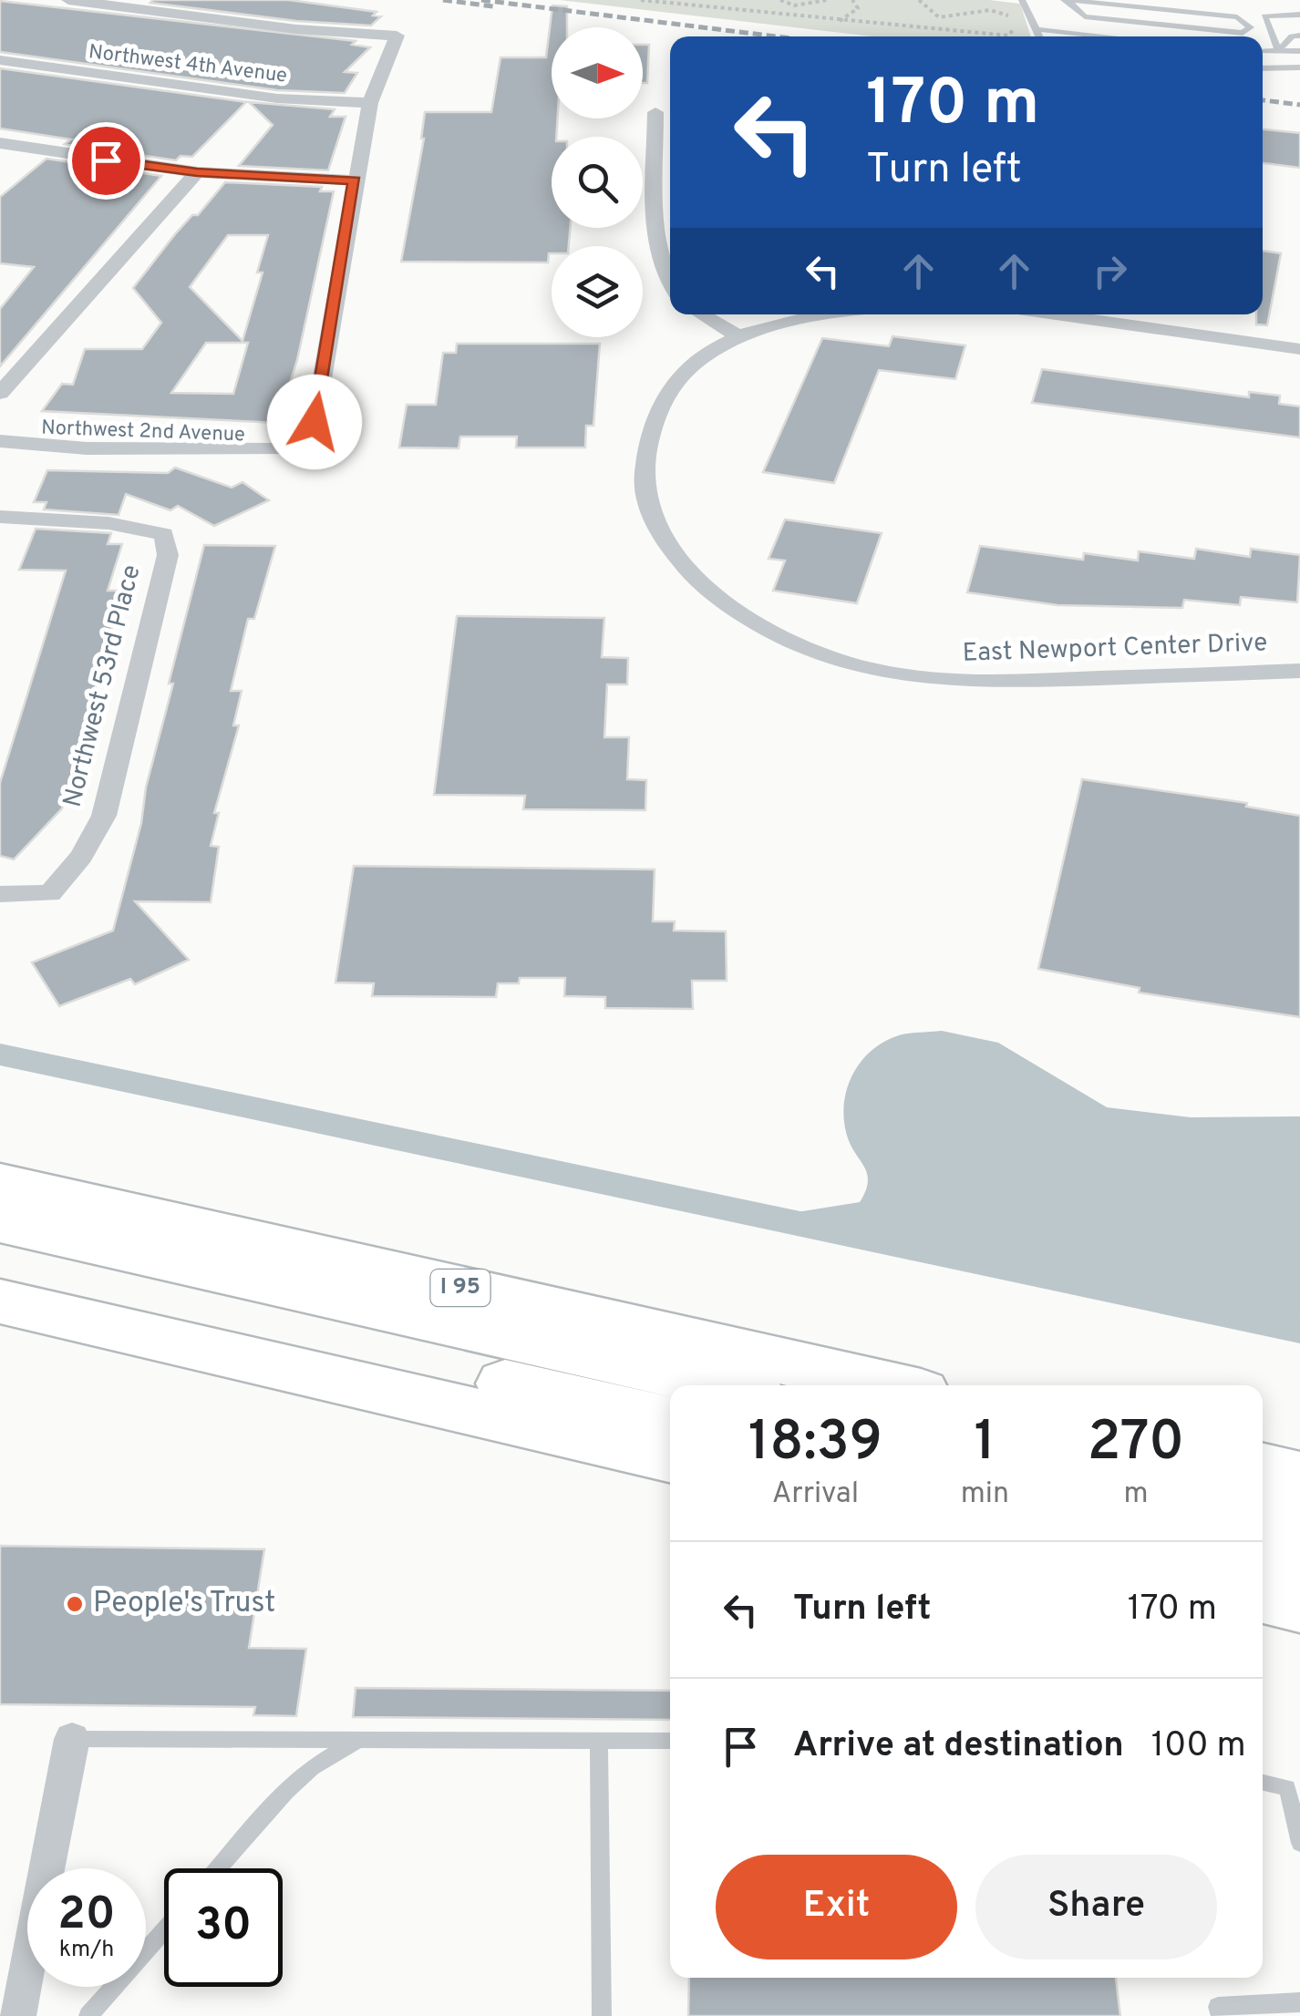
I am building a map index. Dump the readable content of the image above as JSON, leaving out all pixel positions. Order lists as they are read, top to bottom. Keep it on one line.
{"streets":{"highway":["I 95"],"street":["Northwest 4th Avenue","Northwest 2nd Avenue","East Newport Center Drive","Northwest 53rd Place"]},"places":["People's Trust"],"north":"right","page":{"turn":["170 m","Turn left"],"eta":["18:39","Arrival","1","min","270","m"],"list":[{"name":"Turn left","value":"170 m"},{"name":"Arrive at destination","value":"100 m"}],"buttons":["Exit","Share"],"speed":"20 km/h","limit":"30"}}
